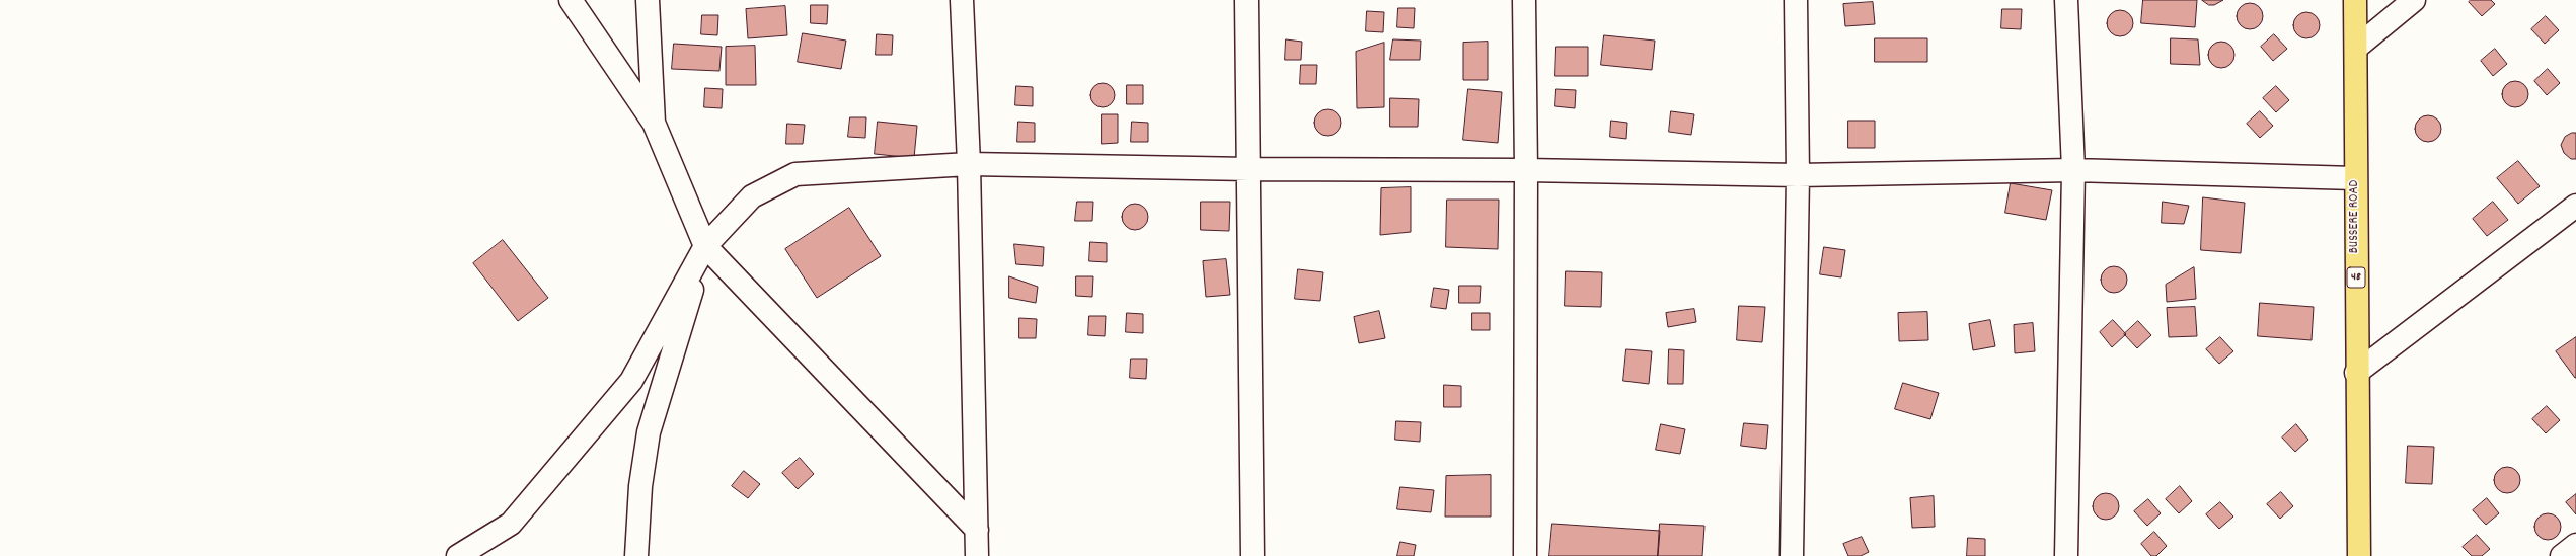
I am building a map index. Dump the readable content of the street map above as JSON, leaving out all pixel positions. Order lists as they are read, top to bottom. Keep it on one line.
{"streets":{"main road":["BUSSERE ROAD","48"]}}
